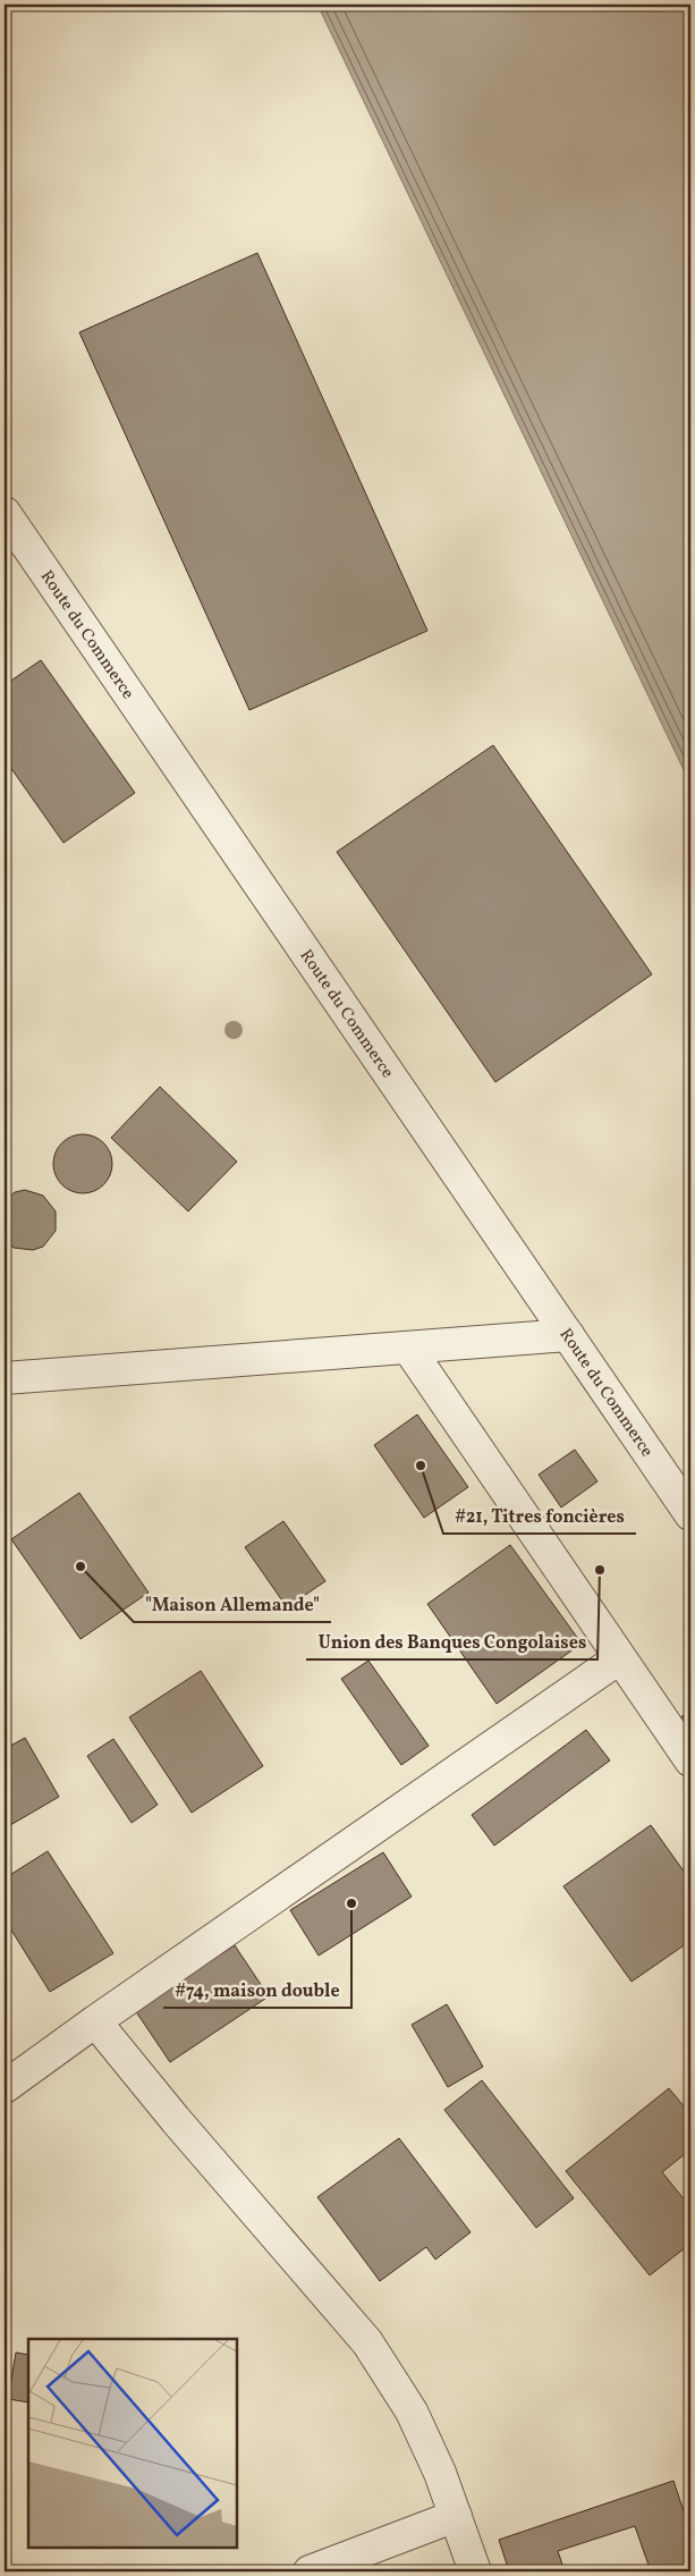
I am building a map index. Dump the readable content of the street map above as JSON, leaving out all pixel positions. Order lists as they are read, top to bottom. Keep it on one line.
{"streets":{"street":["Route du Commerce"]},"places":["#21, Titres foncières","\"Maison Allemande\"","Union des Banques Congolaises","#74, maison double"]}
